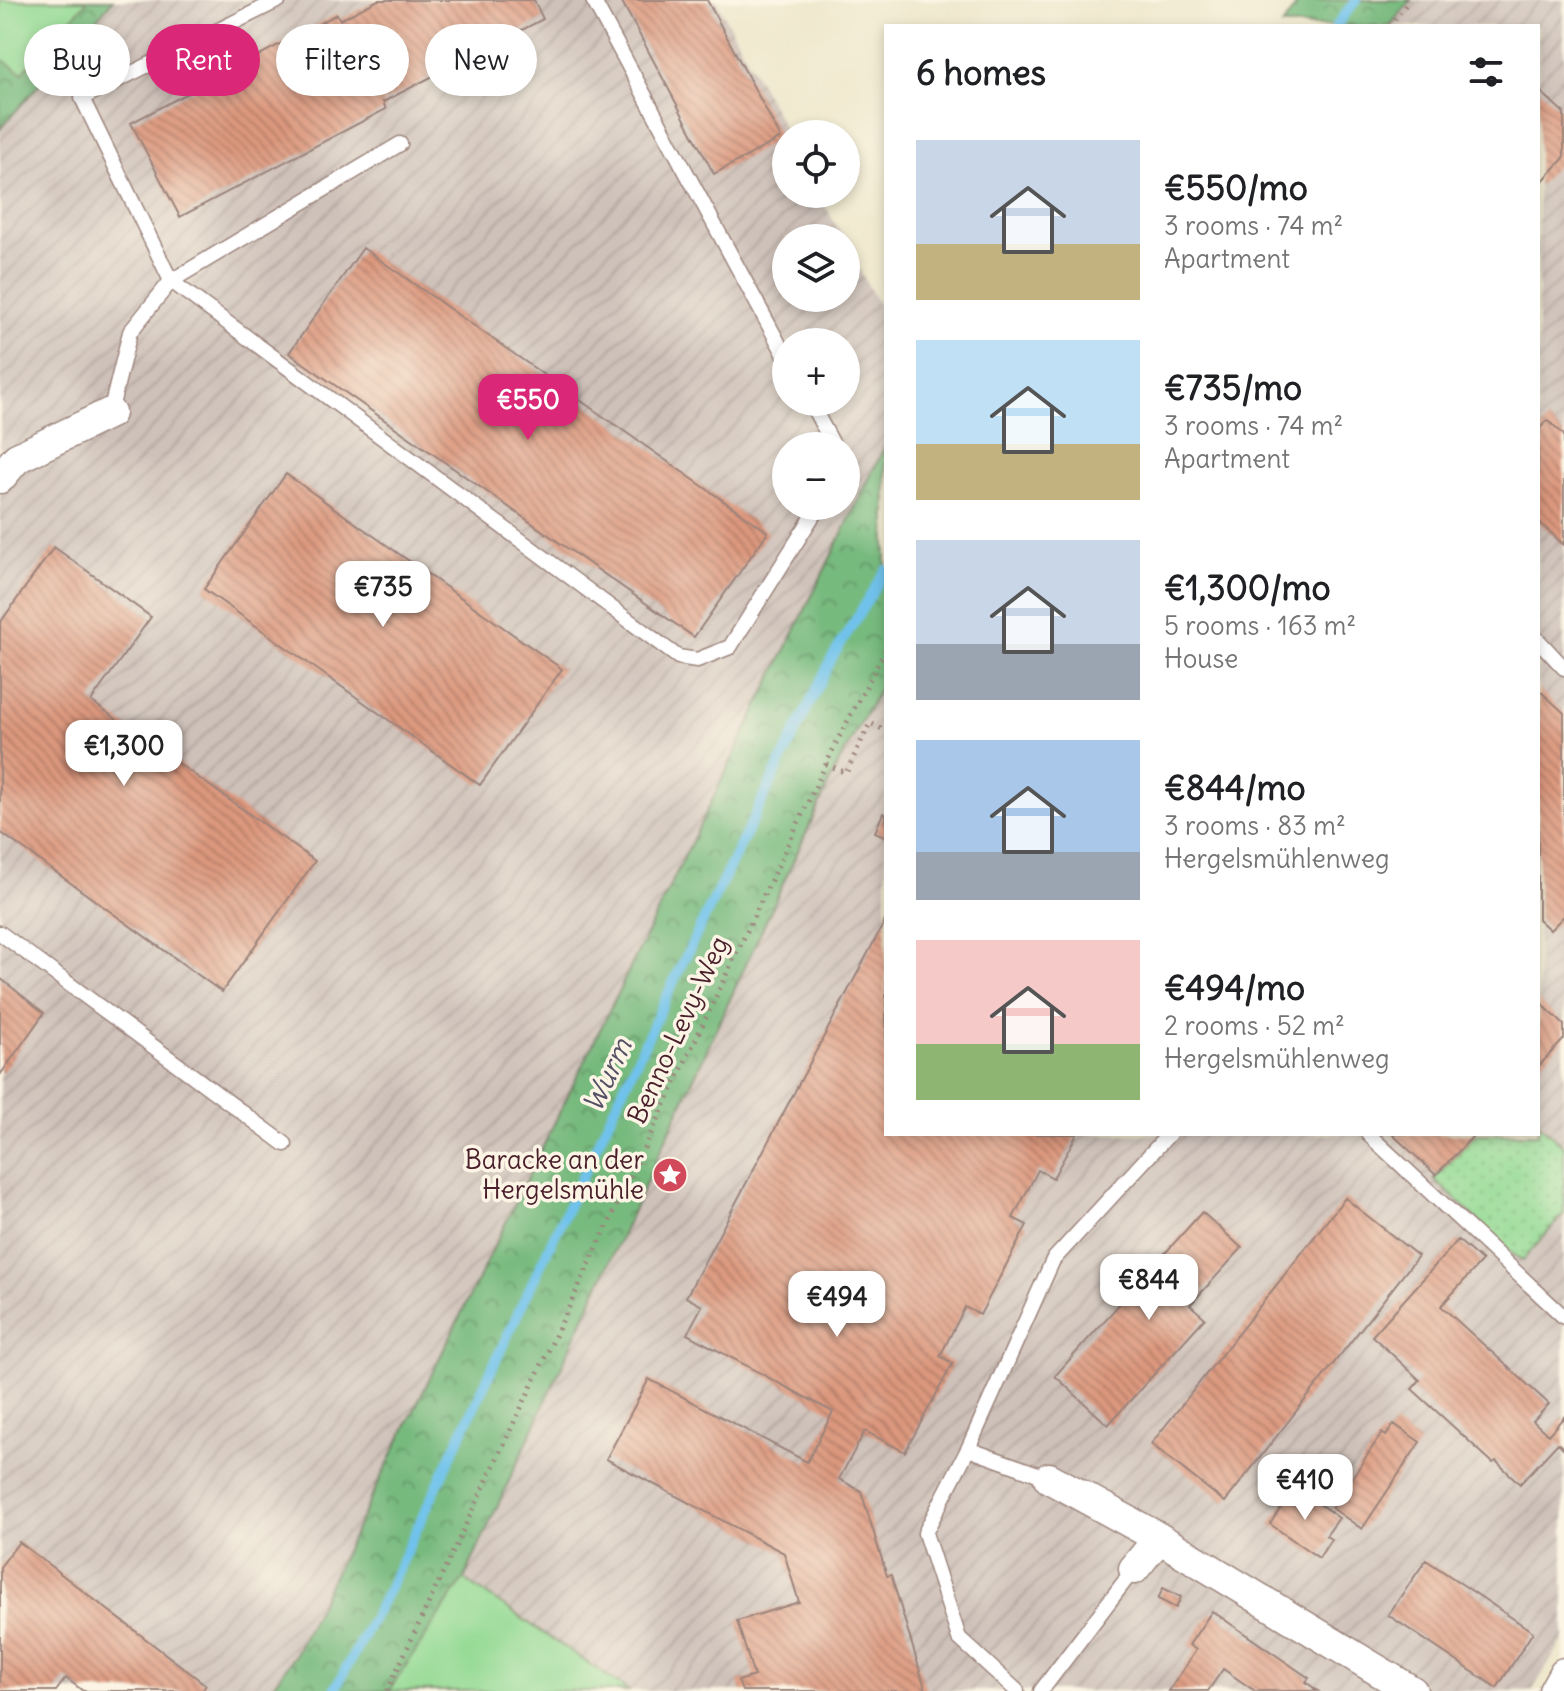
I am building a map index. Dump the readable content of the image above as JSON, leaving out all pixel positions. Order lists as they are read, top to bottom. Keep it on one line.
{"streets":{"path":["Benno-Levy-Weg"]},"water":["Wurm"],"places":{"place":["Baracke an der Hergelsmühle"]},"page":{"chip":["Buy","Rent","Filters","New"],"heading":"6 homes","map_buttons":["+","−"],"list":[{"name":"€550/mo","note":"3 rooms · 74 m² · Apartment"},{"name":"€735/mo","note":"3 rooms · 74 m² · Apartment"},{"name":"€1,300/mo","note":"5 rooms · 163 m² · House"},{"name":"€844/mo","note":"3 rooms · 83 m² · Hergelsmühlenweg"},{"name":"€494/mo","note":"2 rooms · 52 m² · Hergelsmühlenweg"}],"price":["€550","€735","€1,300","€844","€494","€410"]}}
